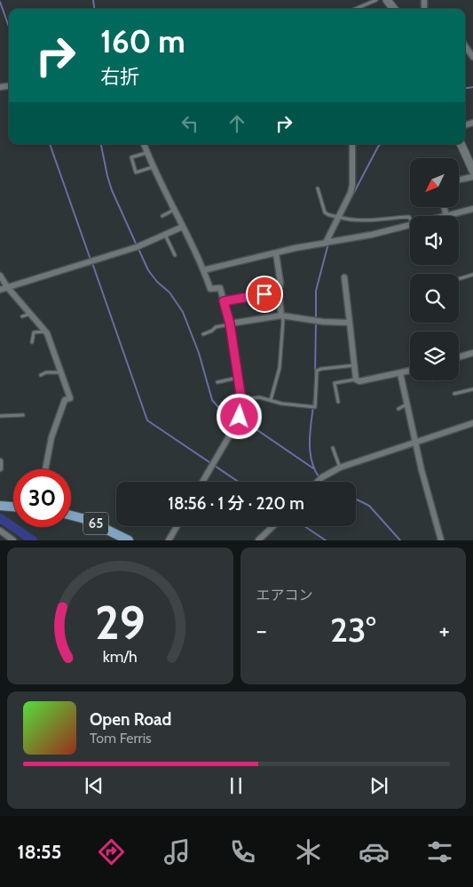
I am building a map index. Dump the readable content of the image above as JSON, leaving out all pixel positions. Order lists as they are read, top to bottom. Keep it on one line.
{"streets":{"main road":["65"]},"north":"bottom left","page":{"turn":["160 m","右折"],"limit":"30","trip":"18:56 · 1 分 · 220 m","tile":"エアコン","heat":["−","23°","+"],"song":["Open Road","Tom Ferris"],"tabs":"18:55","gauge":["29","km/h"]}}
